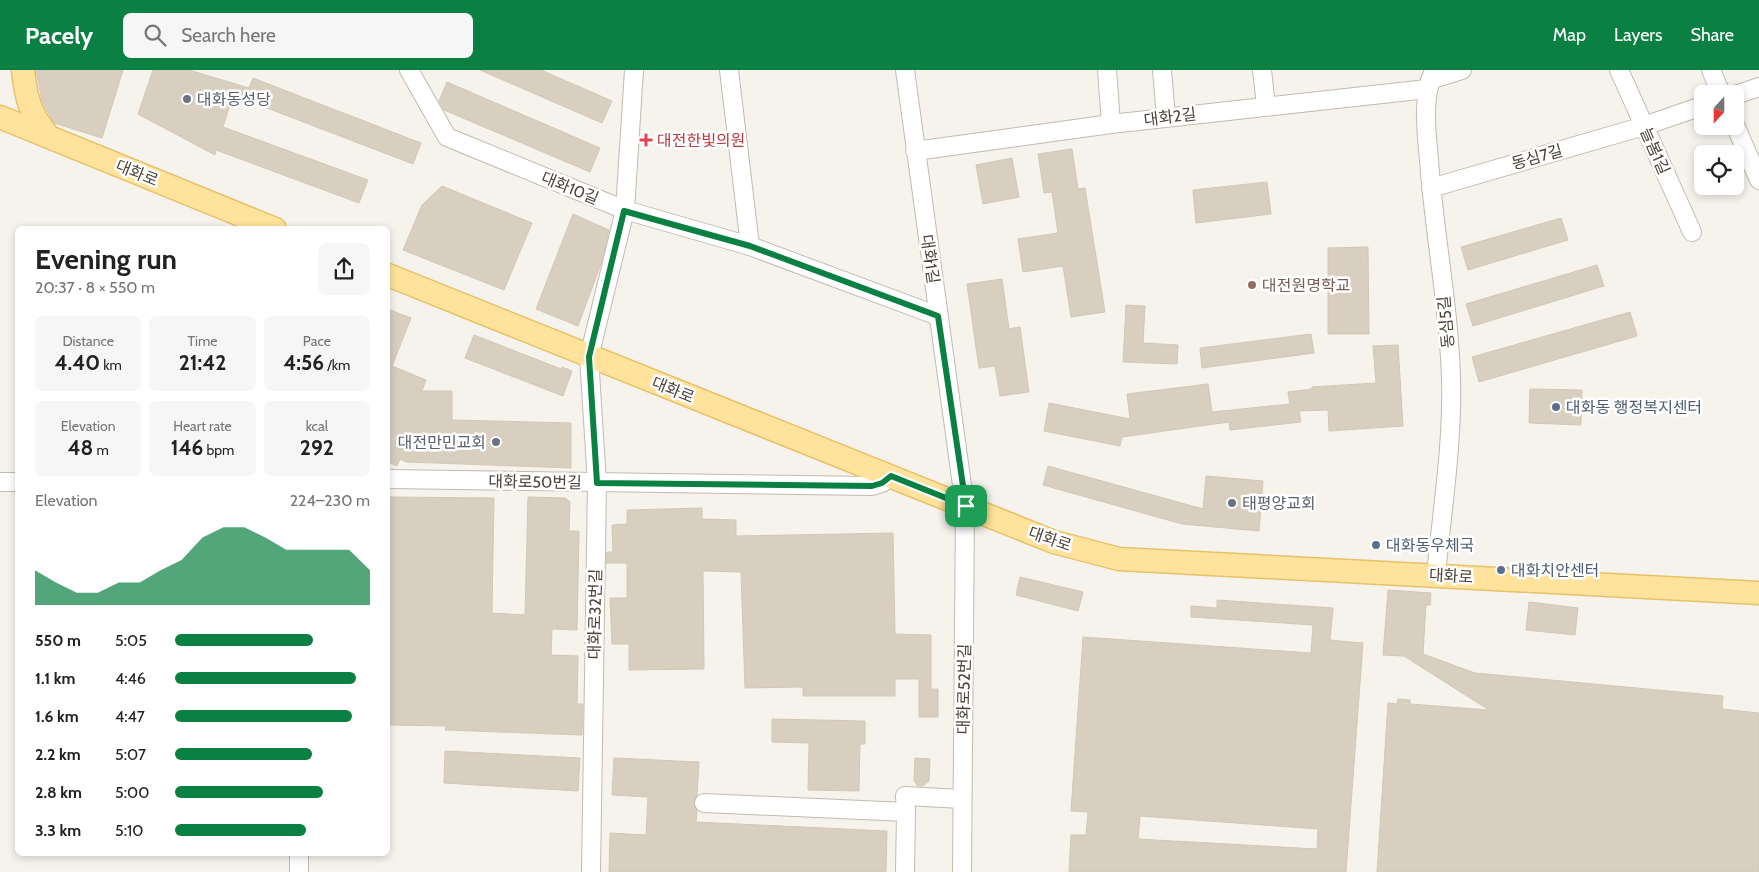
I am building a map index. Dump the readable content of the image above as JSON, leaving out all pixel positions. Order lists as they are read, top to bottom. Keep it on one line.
{"streets":{"main road":["대화로"],"street":["대화2길","늘봄1길","동심7길","대화10길","대화1길","동심5길","대화로50번길","대화로32번길","대화로52번길"]},"crossings":[["대화2길","대화1길"],["대화2길","동심5길"],["늘봄1길","동심7길"],["동심7길","동심5길"],["대화로","대화1길"],["대화로","동심5길"],["대화로","대화로50번길"],["대화로","대화로32번길"],["대화로","대화로52번길"],["대화10길","대화1길"],["대화10길","대화로32번길"],["대화1길","대화로52번길"],["대화로50번길","대화로32번길"]],"places":{"other":["대화동성당","대전원명학교","대화동 행정복지센터","대전만민교회","태평양교회","대화동우체국","대화치안센터"],"health":["대전한빛의원"]},"north":"bottom","page":{"header":"Pacely","search":"Search here","nav":["Map","Layers","Share"],"heading":["Evening run","20:37 · 8 × 550 m"],"stats":[["Distance","4.40 km"],["Time","21:42"],["Pace","4:56 /km"],["Elevation","48 m"],["Heart rate","146 bpm"],["kcal","292"]],"chart":["Elevation","224–230 m"],"list":[{"name":"550 m","note":"5:05"},{"name":"1.1 km","note":"4:46"},{"name":"1.6 km","note":"4:47"},{"name":"2.2 km","note":"5:07"},{"name":"2.8 km","note":"5:00"},{"name":"3.3 km","note":"5:10"}]}}
